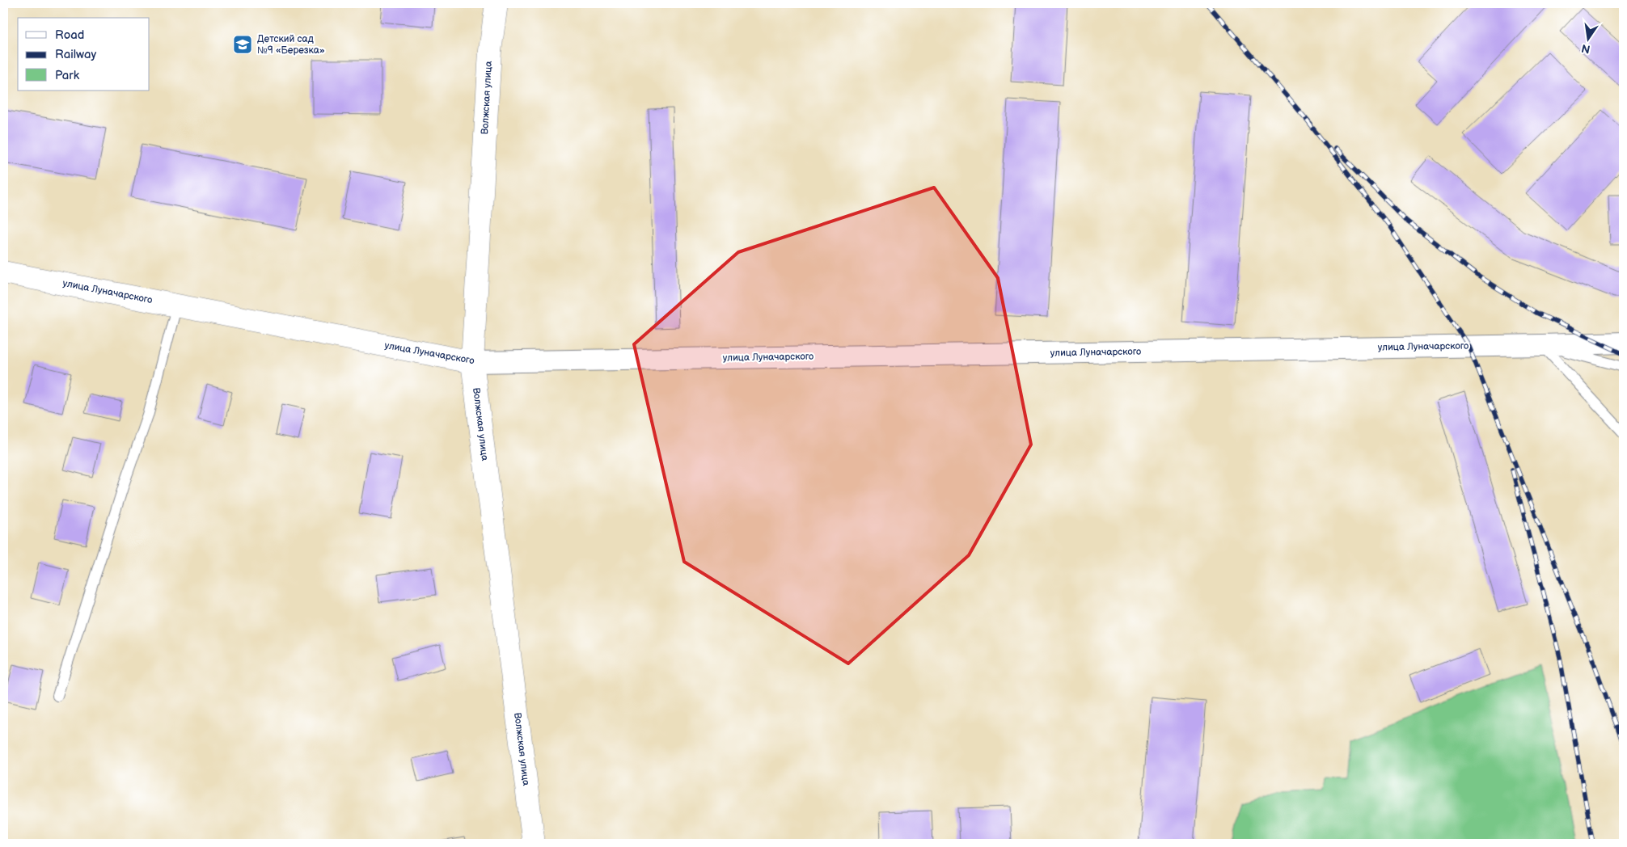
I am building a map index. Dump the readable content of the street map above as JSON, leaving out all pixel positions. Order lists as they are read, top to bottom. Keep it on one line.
{"streets":{"street":["Волжская улица","улица Луначарского"]},"crossings":[["Волжская улица","улица Луначарского"]],"places":{"school or university":["Детский сад №9 «Березка»"]},"legend":["Road","Railway","Park"],"north":"bottom"}
